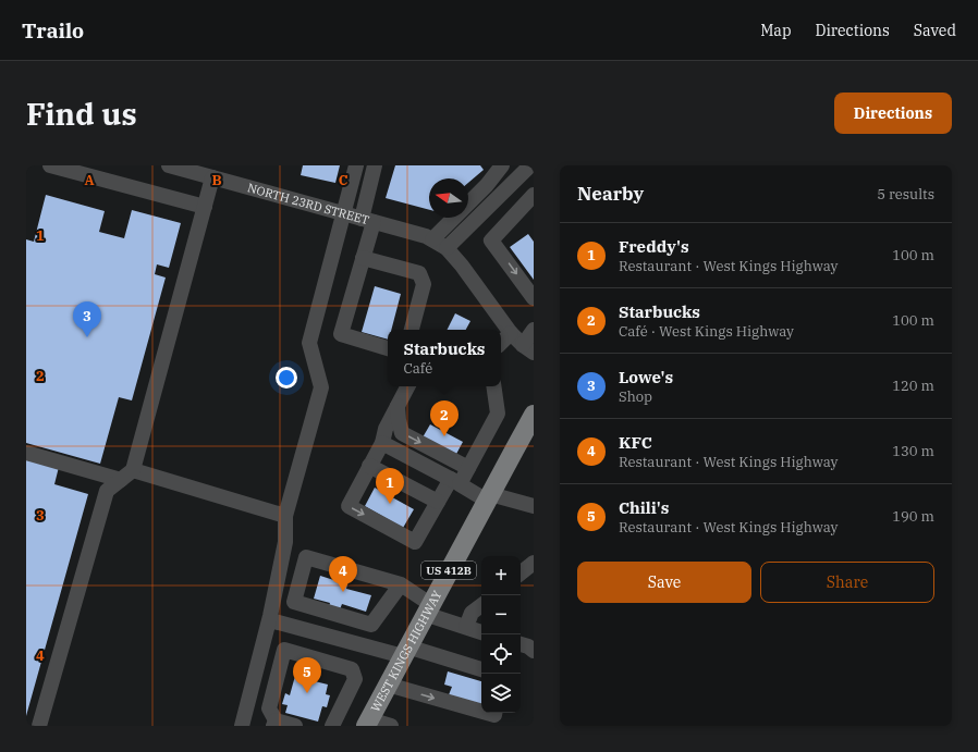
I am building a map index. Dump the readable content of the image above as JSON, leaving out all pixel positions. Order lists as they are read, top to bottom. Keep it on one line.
{"streets":{"main road":["US 412B","WEST KINGS HIGHWAY"],"street":["NORTH 23RD STREET"]},"north":"left","page":{"header":"Trailo","nav":["Map","Directions","Saved"],"buttons":["Directions",["Save","Share"]],"title":"Find us","heading":["Nearby","5 results"],"list":[{"mark":"1","name":"Freddy's","note":"Restaurant · West Kings Highway","value":"100 m"},{"mark":"2","name":"Starbucks","note":"Café · West Kings Highway","value":"100 m"},{"mark":"3","name":"Lowe's","note":"Shop","value":"120 m"},{"mark":"4","name":"KFC","note":"Restaurant · West Kings Highway","value":"130 m"},{"mark":"5","name":"Chili's","note":"Restaurant · West Kings Highway","value":"190 m"}],"pins":["3","2","1","4","5"],"popup":["Starbucks","Café"],"map_buttons":["+","−"]},"grid":{"columns":["A","B","C"],"rows":["1","2","3","4"]}}
